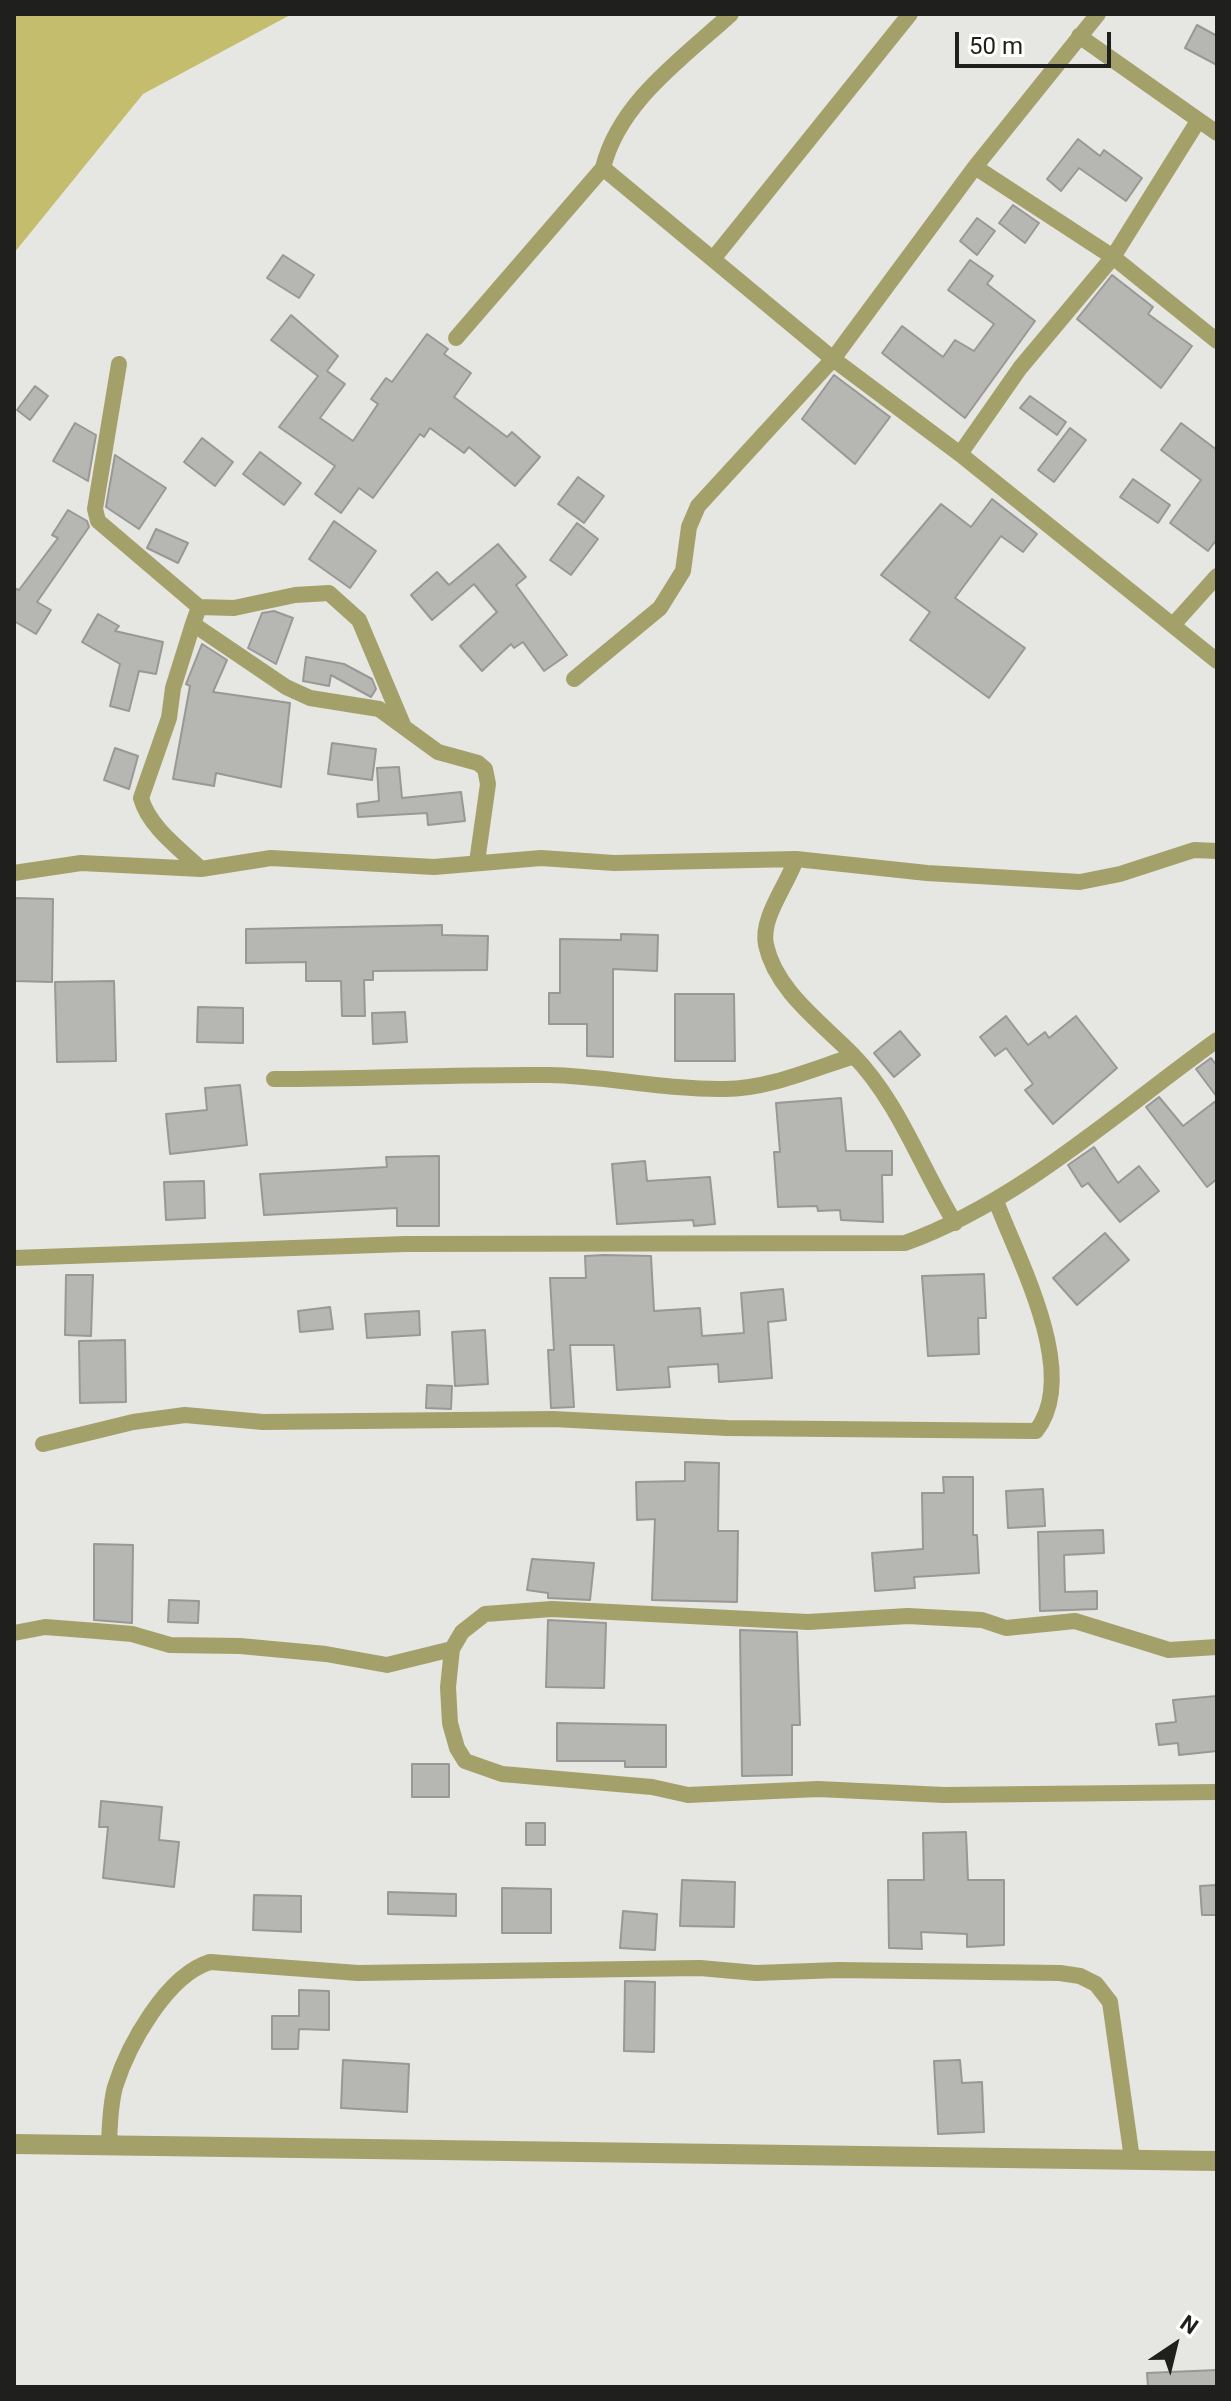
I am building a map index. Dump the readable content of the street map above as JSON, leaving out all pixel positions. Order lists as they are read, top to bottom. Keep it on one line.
{"scale_bar":"50 m","north":"top right"}
